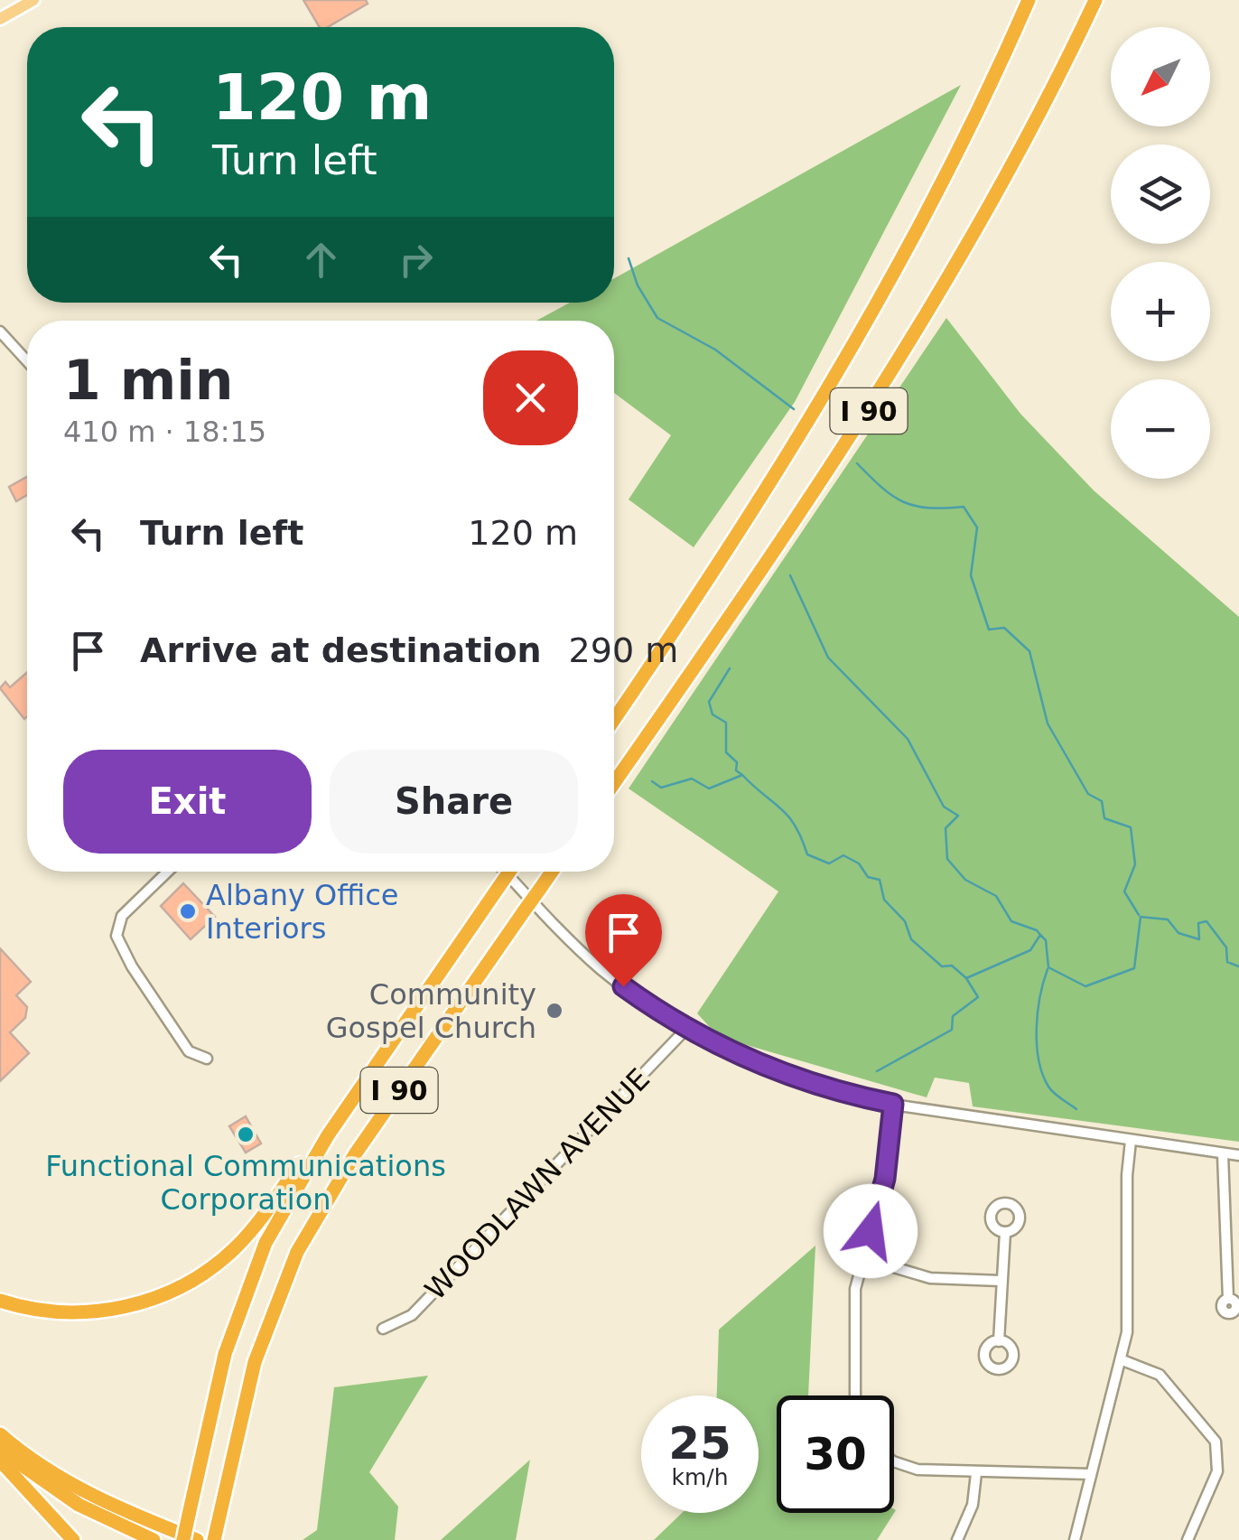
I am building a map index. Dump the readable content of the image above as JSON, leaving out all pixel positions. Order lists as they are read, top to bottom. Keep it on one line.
{"streets":{"highway":["I 90"],"street":["WOODLAWN AVENUE"]},"places":["Albany Office Interiors","Community Gospel Church","Functional Communications Corporation"],"north":"bottom left","page":{"map_buttons":["+","−"],"turn":["120 m","Turn left"],"heading":["1 min","410 m · 18:15"],"list":[{"name":"Turn left","value":"120 m"},{"name":"Arrive at destination","value":"290 m"}],"buttons":["Exit","Share"],"speed":"25 km/h","limit":"30"}}
